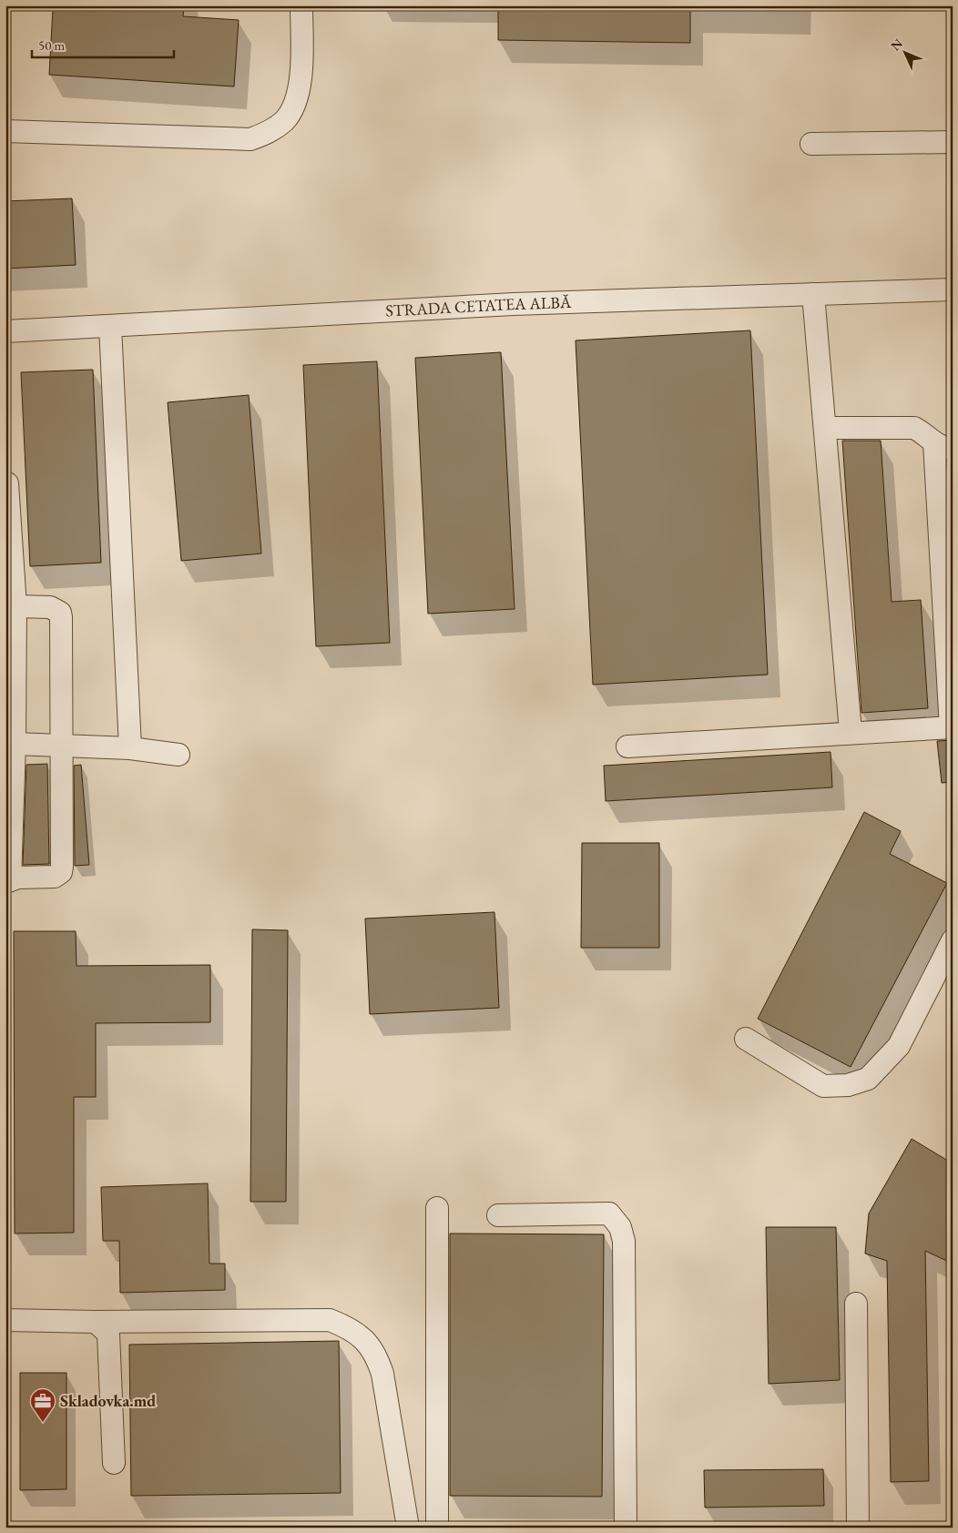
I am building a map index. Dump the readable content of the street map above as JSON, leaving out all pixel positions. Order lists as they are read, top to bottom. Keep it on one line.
{"streets":{"street":["STRADA CETATEA ALBĂ"]},"places":{"office":["Skladovka.md"]},"scale_bar":"50 m","north":"top left"}
